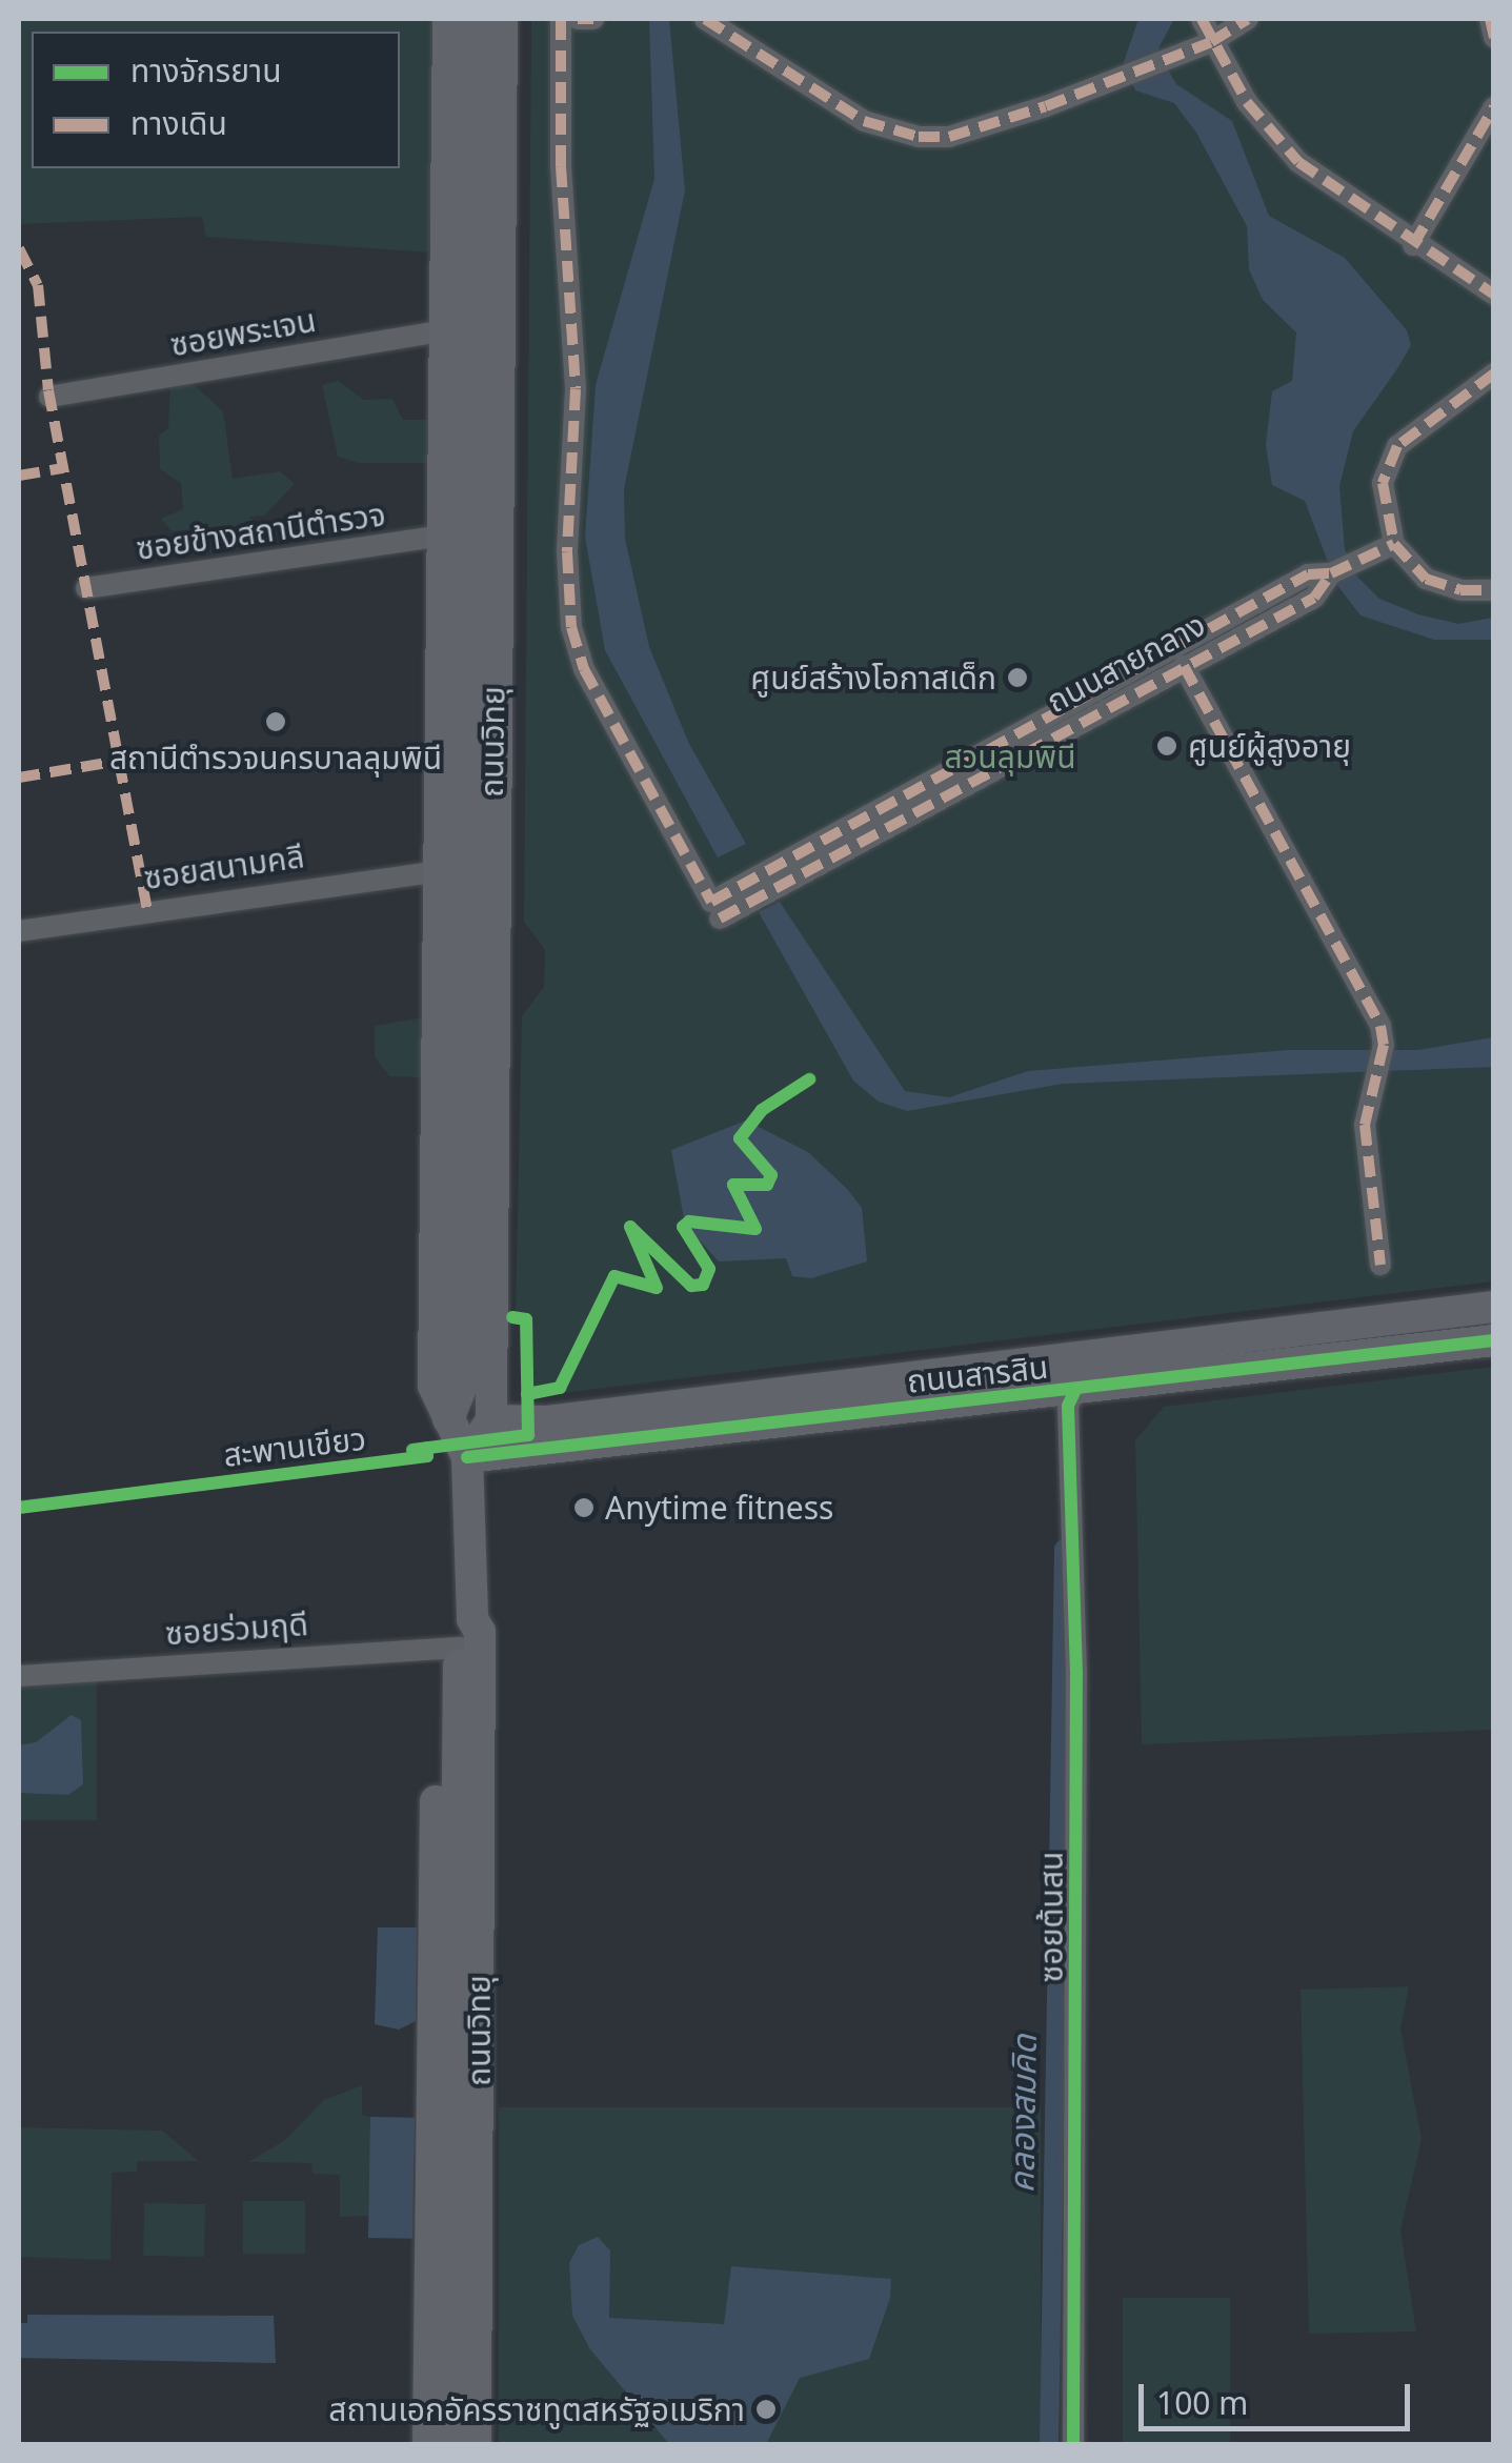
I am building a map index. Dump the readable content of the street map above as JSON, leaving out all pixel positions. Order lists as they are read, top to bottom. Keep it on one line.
{"streets":{"main road":["ถนนวิทยุ","ถนนสารสิน"],"street":["ซอยพระเจน","ซอยข้างสถานีตำรวจ","ถนนสายกลาง","ซอยสนามคลี","ซอยร่วมฤดี","ซอยต้นสน"],"cycle path":["สะพานเขียว"]},"crossings":[["ซอยพระเจน","ถนนวิทยุ"],["ซอยข้างสถานีตำรวจ","ถนนวิทยุ"],["ถนนวิทยุ","ซอยสนามคลี"],["ถนนวิทยุ","ถนนสารสิน"],["ถนนวิทยุ","ซอยร่วมฤดี"],["ถนนสารสิน","ซอยต้นสน"]],"water":["คลองสมคิด"],"parks":["สวนลุมพินี"],"places":["ศูนย์สร้างโอกาสเด็ก","สถานีตำรวจนครบาลลุมพินี","ศูนย์ผู้สูงอายุ","Anytime fitness","สถานเอกอัครราชทูตสหรัฐอเมริกา"],"legend":["ทางจักรยาน","ทางเดิน"],"scale_bar":"100 m"}
